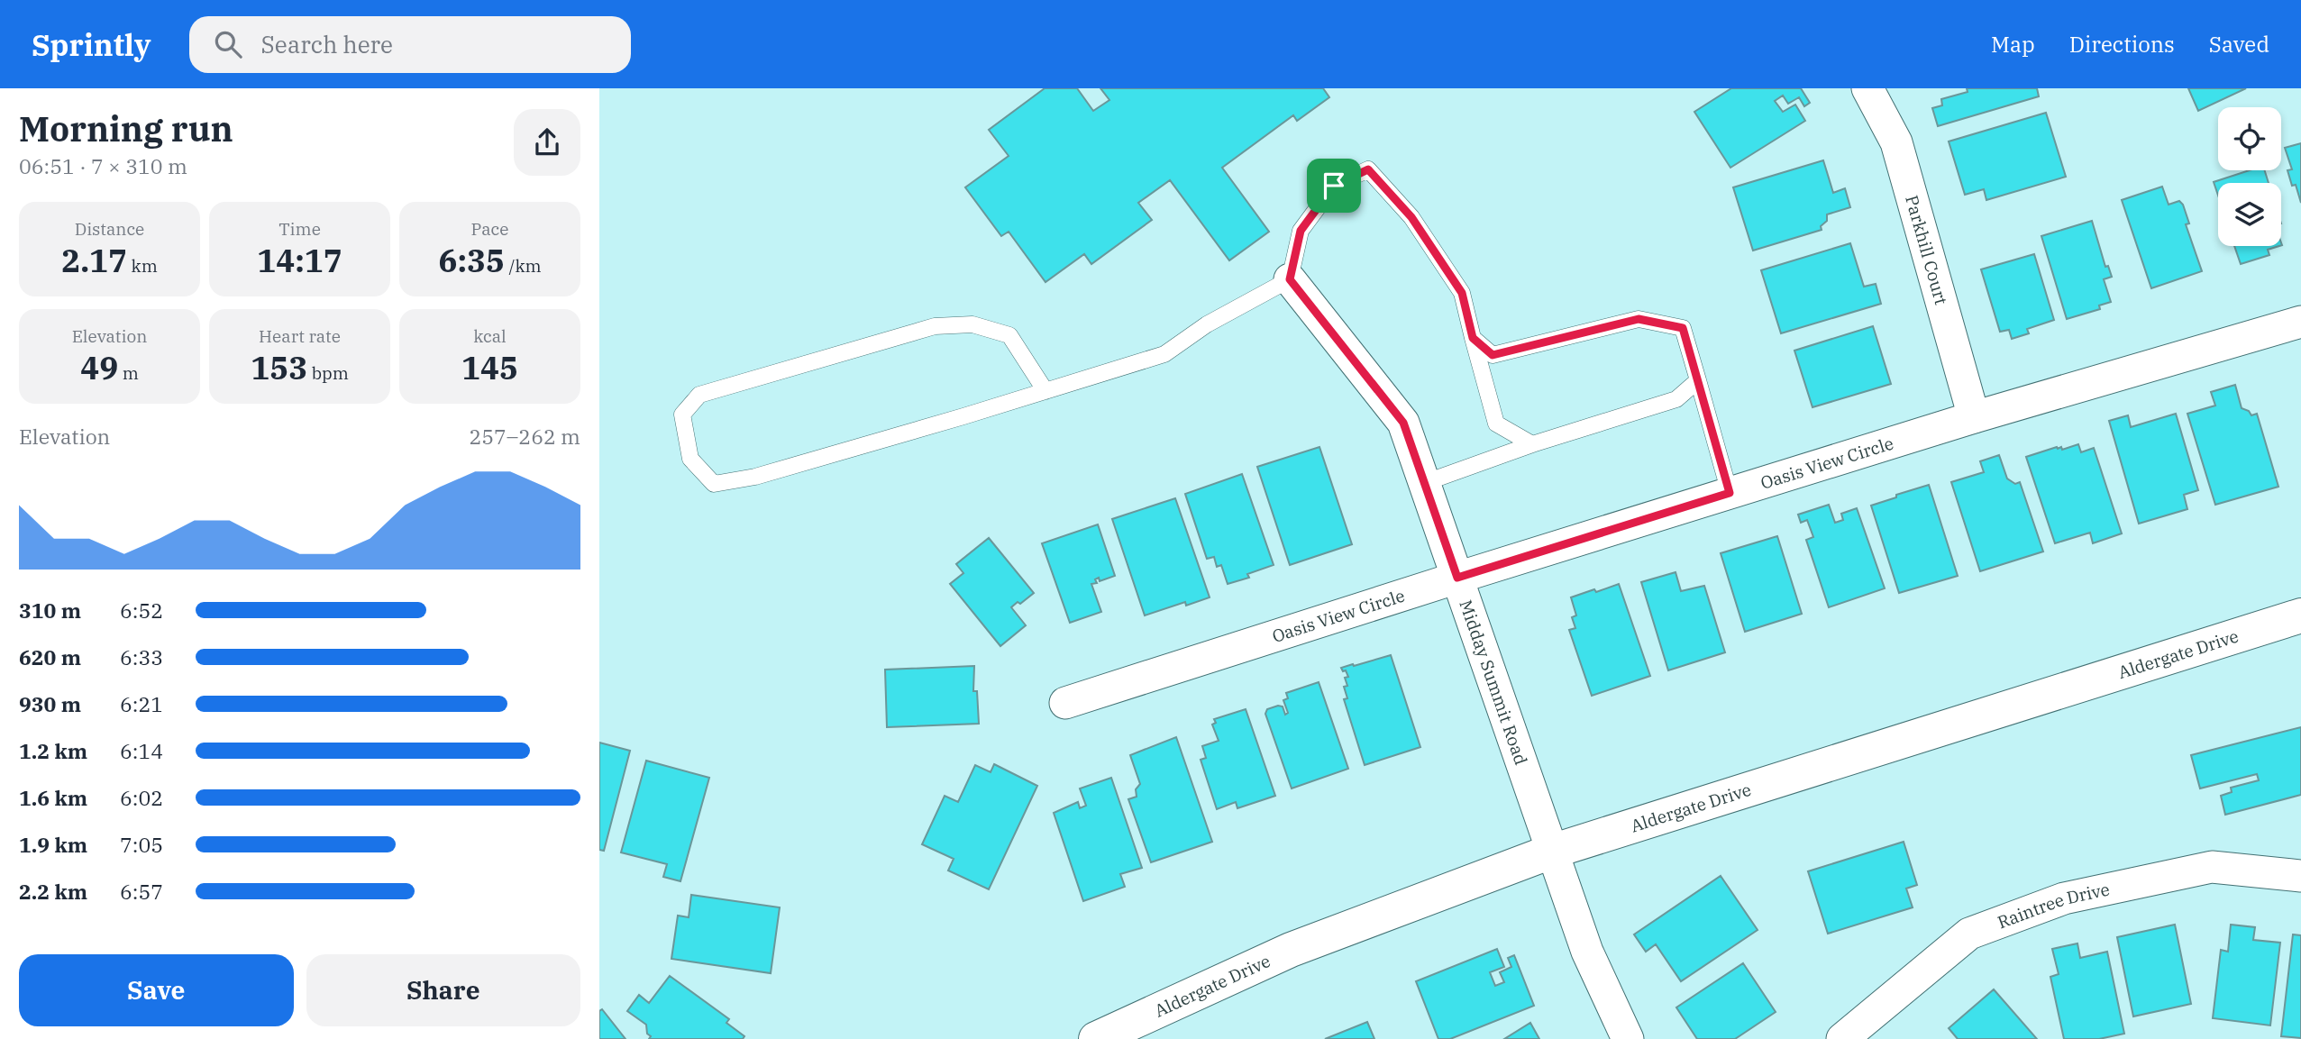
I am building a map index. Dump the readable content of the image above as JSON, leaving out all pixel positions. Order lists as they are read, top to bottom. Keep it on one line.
{"streets":{"street":["Parkhill Court","Oasis View Circle","Aldergate Drive","Midday Summit Road","Raintree Drive"]},"crossings":[["Parkhill Court","Oasis View Circle"],["Oasis View Circle","Midday Summit Road"],["Aldergate Drive","Midday Summit Road"]],"page":{"header":"Sprintly","search":"Search here","nav":["Map","Directions","Saved"],"heading":["Morning run","06:51 · 7 × 310 m"],"stats":[["Distance","2.17 km"],["Time","14:17"],["Pace","6:35 /km"],["Elevation","49 m"],["Heart rate","153 bpm"],["kcal","145"]],"chart":["Elevation","257–262 m"],"list":[{"name":"310 m","note":"6:52"},{"name":"620 m","note":"6:33"},{"name":"930 m","note":"6:21"},{"name":"1.2 km","note":"6:14"},{"name":"1.6 km","note":"6:02"},{"name":"1.9 km","note":"7:05"},{"name":"2.2 km","note":"6:57"}],"buttons":["Save","Share"]}}
